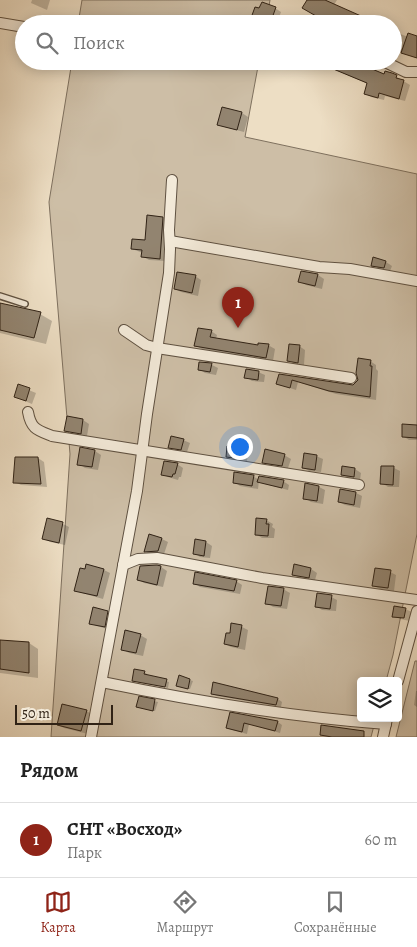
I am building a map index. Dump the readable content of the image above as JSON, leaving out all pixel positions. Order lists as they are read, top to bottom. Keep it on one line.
{"scale_bar":"50 m","page":{"search":"Поиск","pins":"1","scale":"50 m","heading":"Рядом","list":[{"mark":"1","name":"СНТ «Восход»","note":"Парк","value":"60 m"}],"nav":["Карта","Маршрут","Сохранённые"]}}
